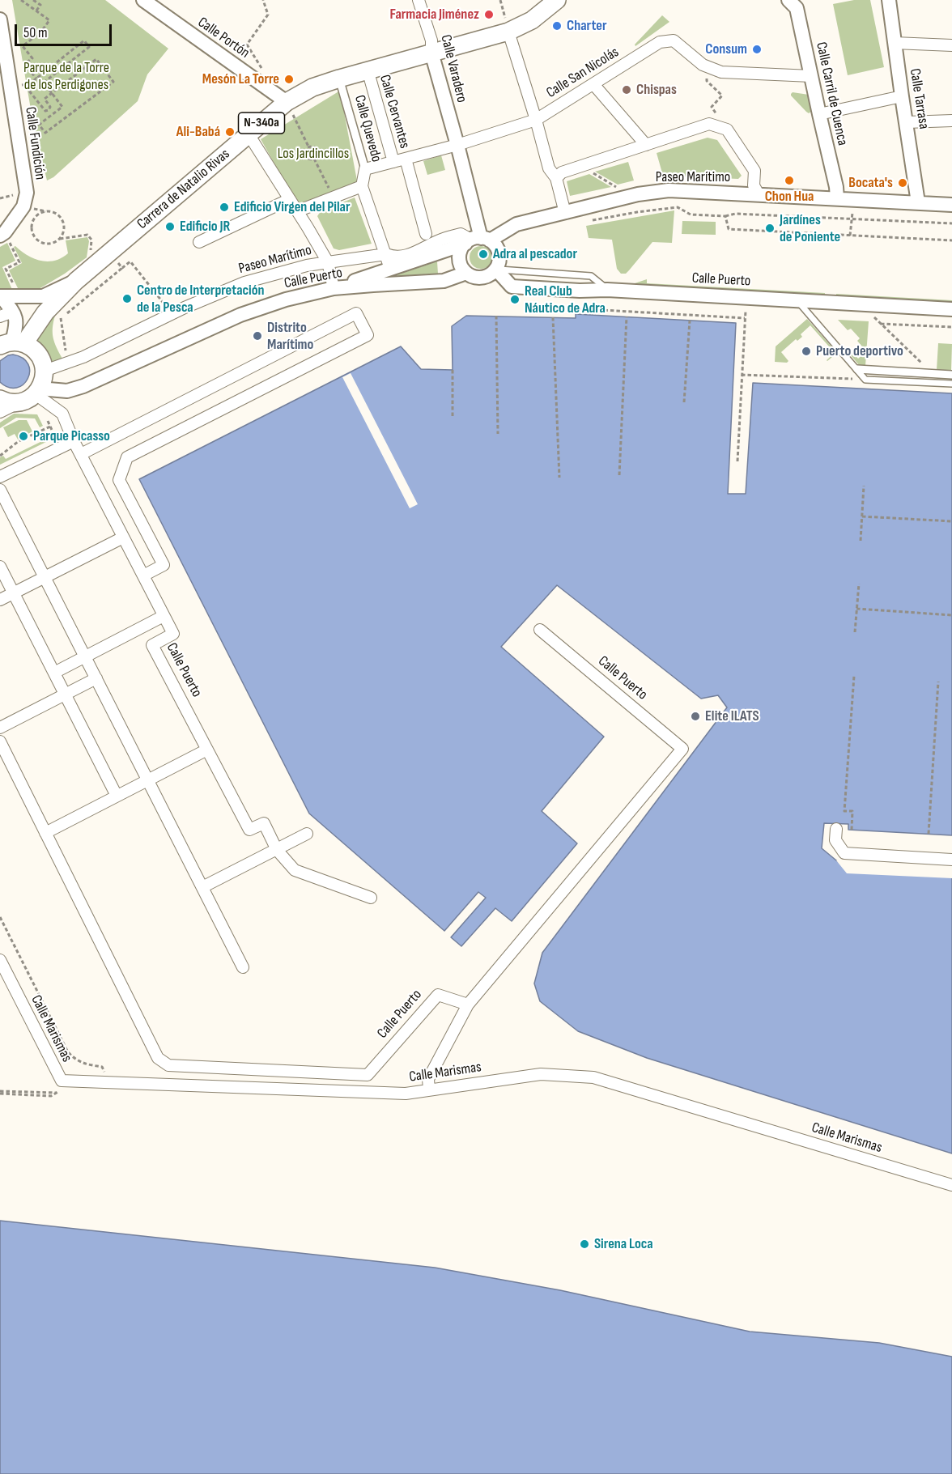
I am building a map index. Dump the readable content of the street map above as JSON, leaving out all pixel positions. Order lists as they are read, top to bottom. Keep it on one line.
{"streets":{"highway":["N-340a","Carrera de Natalio Rivas"],"street":["Calle Portón","Calle Varadero","Calle San Nicolás","Calle Carril de Cuenca","Calle Tarrasa","Calle Cervantes","Calle Quevedo","Calle Fundición","Paseo Marítimo","Calle Puerto","Calle Marismas"]},"crossings":[["Calle Portón","Carrera de Natalio Rivas"],["Calle Varadero","Calle San Nicolás"],["Calle Varadero","Paseo Marítimo"],["Calle Varadero","Carrera de Natalio Rivas"],["Calle Varadero","Calle Puerto"],["Calle San Nicolás","Calle Carril de Cuenca"],["Calle San Nicolás","Calle Cervantes"],["Calle San Nicolás","Calle Quevedo"],["Calle Carril de Cuenca","Paseo Marítimo"],["Calle Tarrasa","Paseo Marítimo"],["Calle Cervantes","Carrera de Natalio Rivas"],["Calle Quevedo","Carrera de Natalio Rivas"],["Paseo Marítimo","Calle Puerto"]],"parks":["Parque de la Torre de los Perdigones","Los Jardincillos"],"places":["Farmacia Jiménez","Charter","Consum","Mesón La Torre","Chispas","Ali-Babá","Chon Hua","Bocata's","Edificio Virgen del Pilar","Edificio JR","Jardínes de Poniente","Adra al pescador","Centro de Interpretación de la Pesca","Real Club Náutico de Adra","Distrito Marítimo","Puerto deportivo","Parque Picasso","Elite ILATS","Sirena Loca"],"scale_bar":"50 m"}
